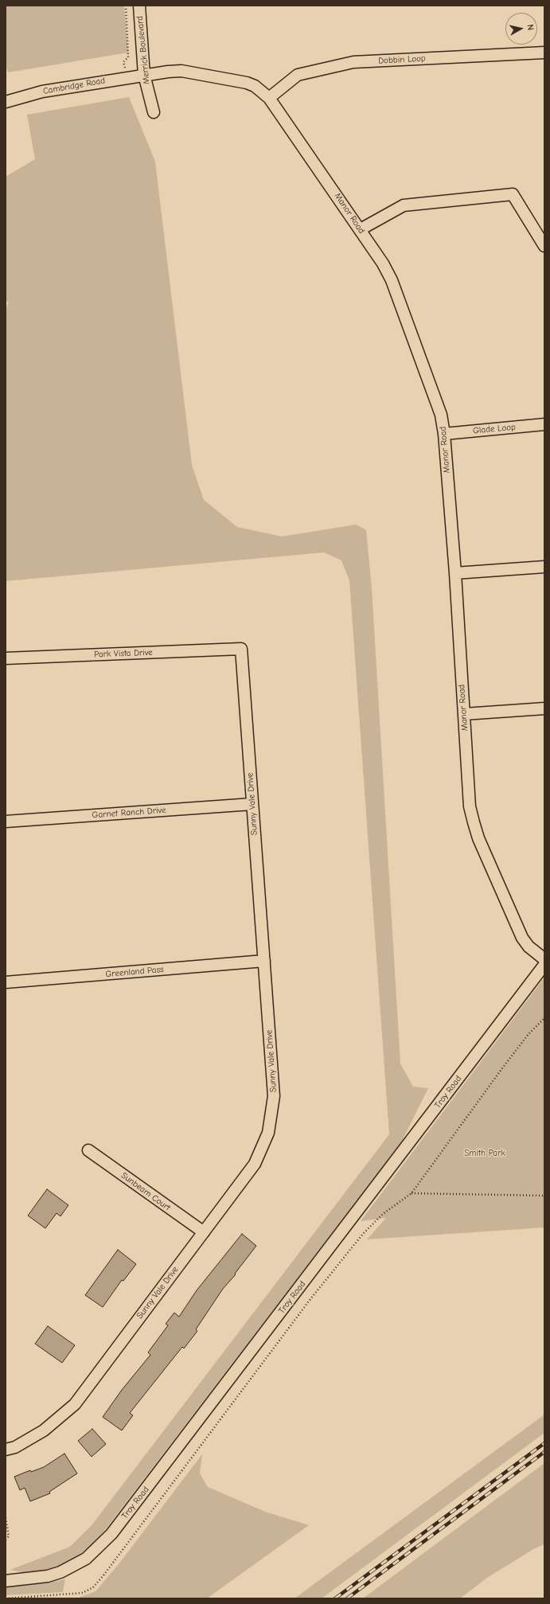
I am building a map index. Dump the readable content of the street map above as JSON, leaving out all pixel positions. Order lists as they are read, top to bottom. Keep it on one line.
{"streets":{"street":["Merrick Boulevard","Dobbin Loop","Cambridge Road","Manor Road","Glade Loop","Park Vista Drive","Sunny Vale Drive","Garnet Ranch Drive","Greenland Pass","Troy Road","Sunbeam Court"]},"crossings":[["Merrick Boulevard","Cambridge Road"],["Merrick Boulevard","Manor Road"],["Dobbin Loop","Manor Road"],["Cambridge Road","Manor Road"],["Manor Road","Glade Loop"],["Park Vista Drive","Sunny Vale Drive"],["Sunny Vale Drive","Garnet Ranch Drive"],["Sunny Vale Drive","Greenland Pass"],["Sunny Vale Drive","Sunbeam Court"]],"parks":["Smith Park"],"north":"right"}
